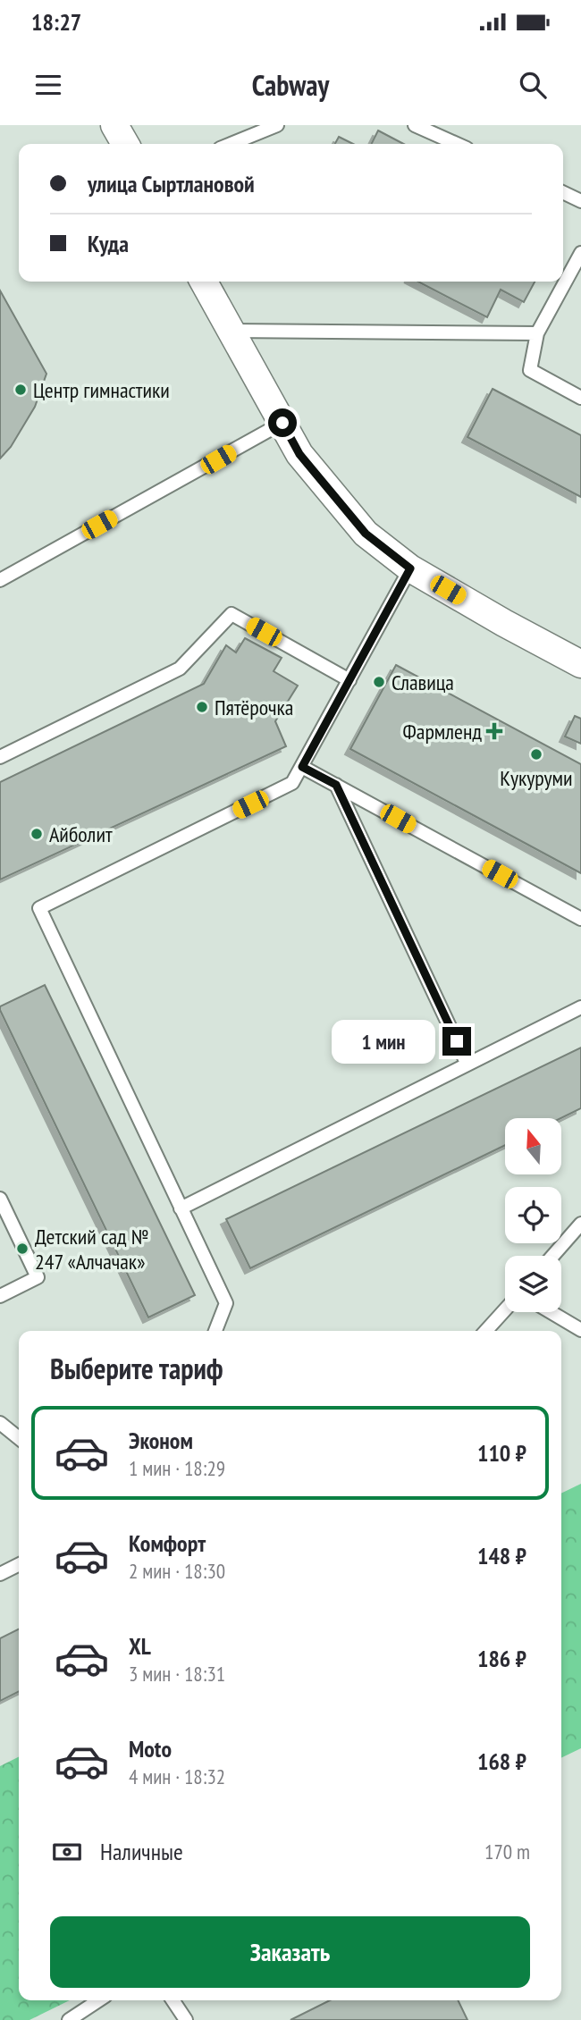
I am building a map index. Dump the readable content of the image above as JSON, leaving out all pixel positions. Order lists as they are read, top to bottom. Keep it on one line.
{"places":{"other":["Центр гимнастики","Славица","Пятёрочка","Кукуруми","Айболит","Детский сад № 247 «Алчачак»"],"health":["Фармленд"]},"north":"top","page":{"status":"18:27","header":"Cabway","banner":["улица Сыртлановой","Куда"],"bubble":"1 мин","heading":"Выберите тариф","list":[{"name":"Эконом","note":"1 мин · 18:29","value":"110 ₽"},{"name":"Комфорт","note":"2 мин · 18:30","value":"148 ₽"},{"name":"XL","note":"3 мин · 18:31","value":"186 ₽"},{"name":"Moto","note":"4 мин · 18:32","value":"168 ₽"}],"pay":["Наличные","170 m"],"buttons":"Заказать"}}
